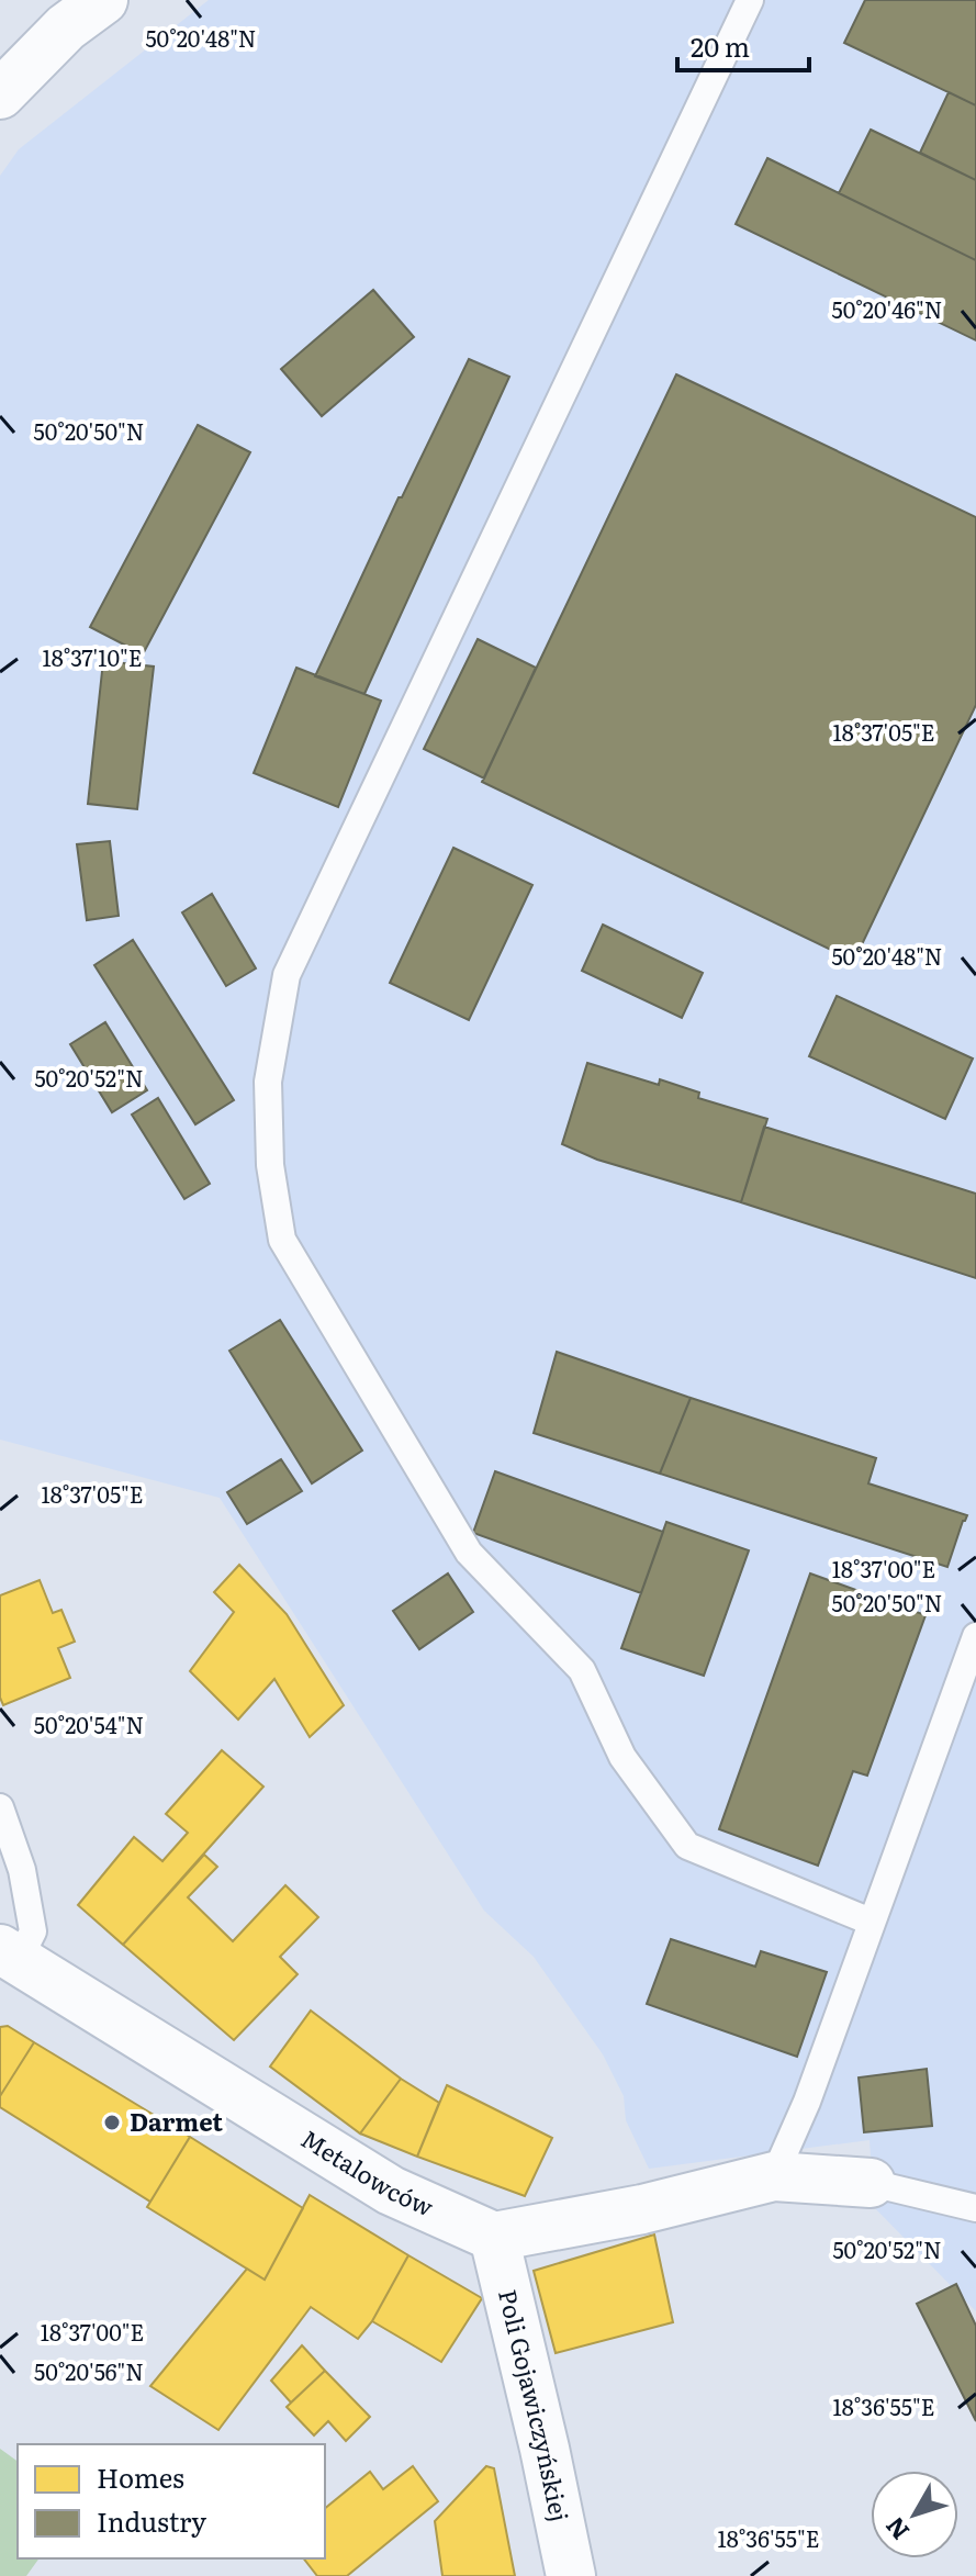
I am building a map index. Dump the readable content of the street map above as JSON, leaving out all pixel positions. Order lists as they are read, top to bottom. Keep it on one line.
{"streets":{"street":["Metalowców","Poli Gojawiczyńskiej"]},"crossings":[["Metalowców","Poli Gojawiczyńskiej"]],"places":["Darmet"],"legend":["Homes","Industry"],"scale_bar":"20 m","north":"bottom left","coordinates":["50°20'48\"N","50°20'46\"N","50°20'50\"N","18°37'10\"E","18°37'05\"E","50°20'52\"N","18°37'00\"E","50°20'54\"N","50°20'56\"N","18°36'55\"E"]}
